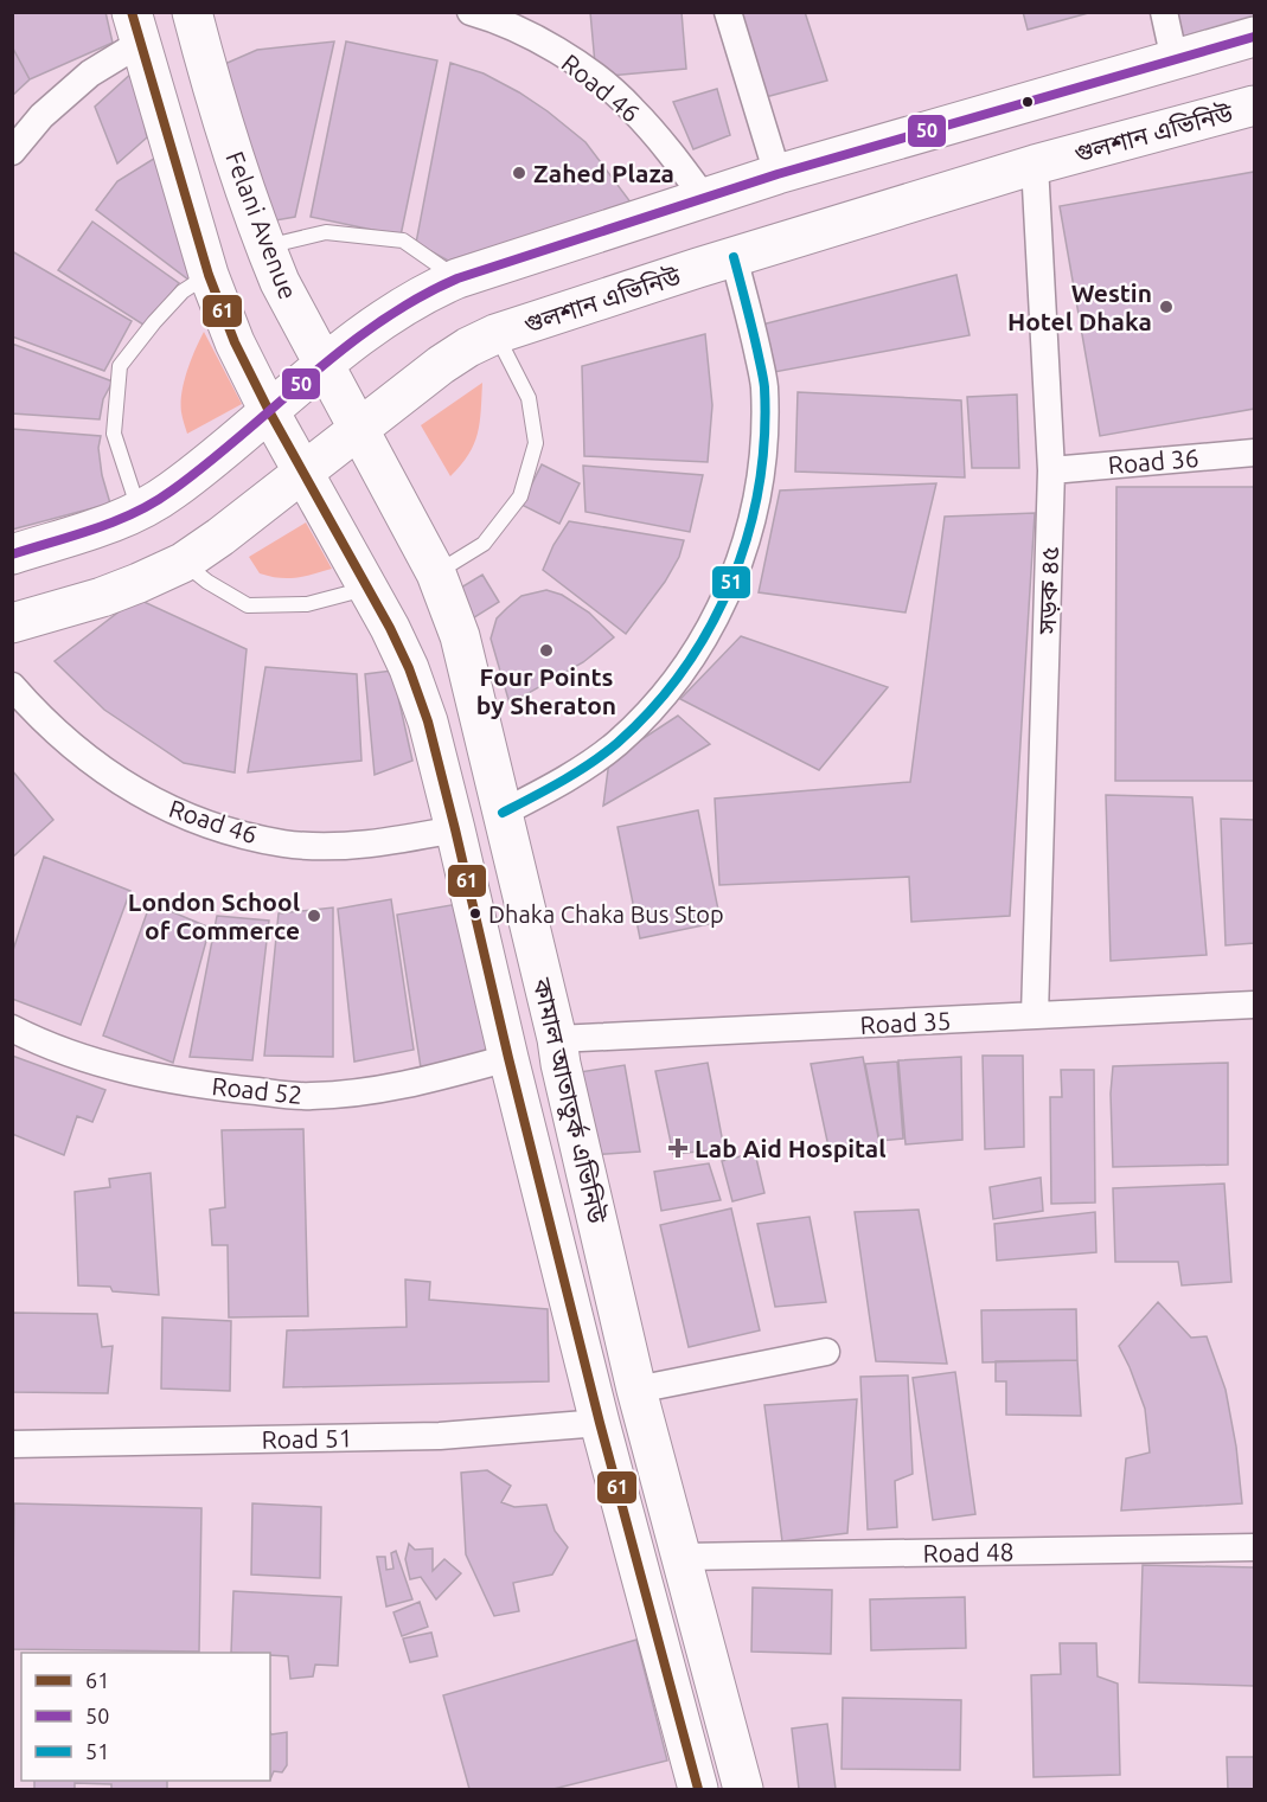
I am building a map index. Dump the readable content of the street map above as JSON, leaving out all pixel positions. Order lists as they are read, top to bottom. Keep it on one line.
{"streets":{"main road":["গুলশান এভিনিউ","Felani Avenue","কামাল আতাতুর্ক এভিনিউ"],"street":["Road 46","Road 36","সড়ক ৪৫","Road 35","Road 52","Road 51","Road 48"]},"crossings":[["Road 46","কামাল আতাতুর্ক এভিনিউ"],["গুলশান এভিনিউ","Felani Avenue"],["গুলশান এভিনিউ","সড়ক ৪৫"],["গুলশান এভিনিউ","কামাল আতাতুর্ক এভিনিউ"],["Felani Avenue","কামাল আতাতুর্ক এভিনিউ"],["Road 36","সড়ক ৪৫"],["সড়ক ৪৫","Road 35"],["Road 35","কামাল আতাতুর্ক এভিনিউ"],["Road 52","কামাল আতাতুর্ক এভিনিউ"],["কামাল আতাতুর্ক এভিনিউ","Road 51"],["কামাল আতাতুর্ক এভিনিউ","Road 48"]],"places":{"other":["Zahed Plaza","Westin Hotel Dhaka","Four Points by Sheraton","Dhaka Chaka Bus Stop","London School of Commerce"],"health":["Lab Aid Hospital"]},"lines":["transit line 61","transit line 50","transit line 51"],"legend":["61","50","51"]}
